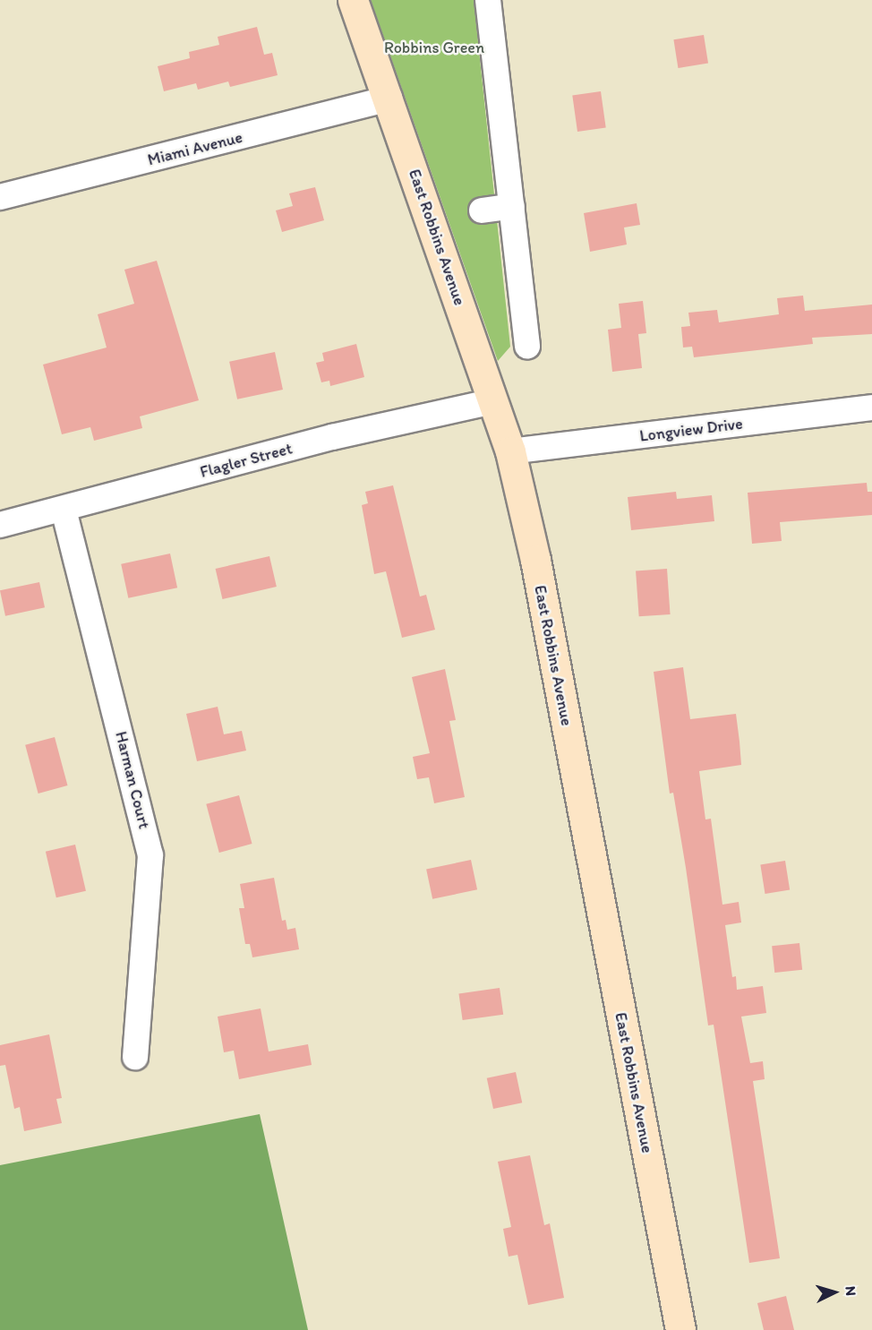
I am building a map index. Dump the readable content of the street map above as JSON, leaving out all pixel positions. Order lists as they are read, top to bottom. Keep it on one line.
{"streets":{"main road":["East Robbins Avenue"],"street":["Miami Avenue","Longview Drive","Flagler Street","Harman Court"]},"crossings":[["Miami Avenue","East Robbins Avenue"],["East Robbins Avenue","Longview Drive"],["East Robbins Avenue","Flagler Street"],["Flagler Street","Harman Court"]],"parks":["Robbins Green"],"north":"right"}
